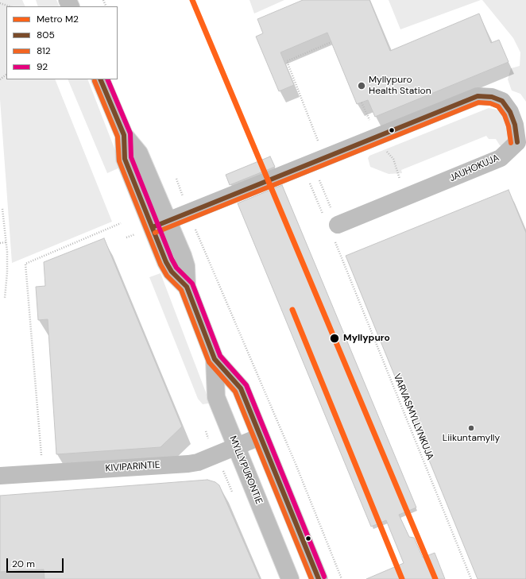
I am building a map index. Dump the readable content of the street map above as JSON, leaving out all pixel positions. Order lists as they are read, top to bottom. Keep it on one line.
{"streets":{"street":["JAUHOKUJA","KIVIPARINTIE","MYLLYPURONTIE"],"path":["VARVASMYLLYNKUJA"]},"crossings":[["JAUHOKUJA","MYLLYPURONTIE"],["KIVIPARINTIE","MYLLYPURONTIE"]],"places":["Myllypuro Health Station","Myllypuro","Liikuntamylly"],"lines":["metro line M2","transit line 805","transit line 92","transit line 812"],"legend":["Metro M2","805","812","92"],"scale_bar":"20 m"}
